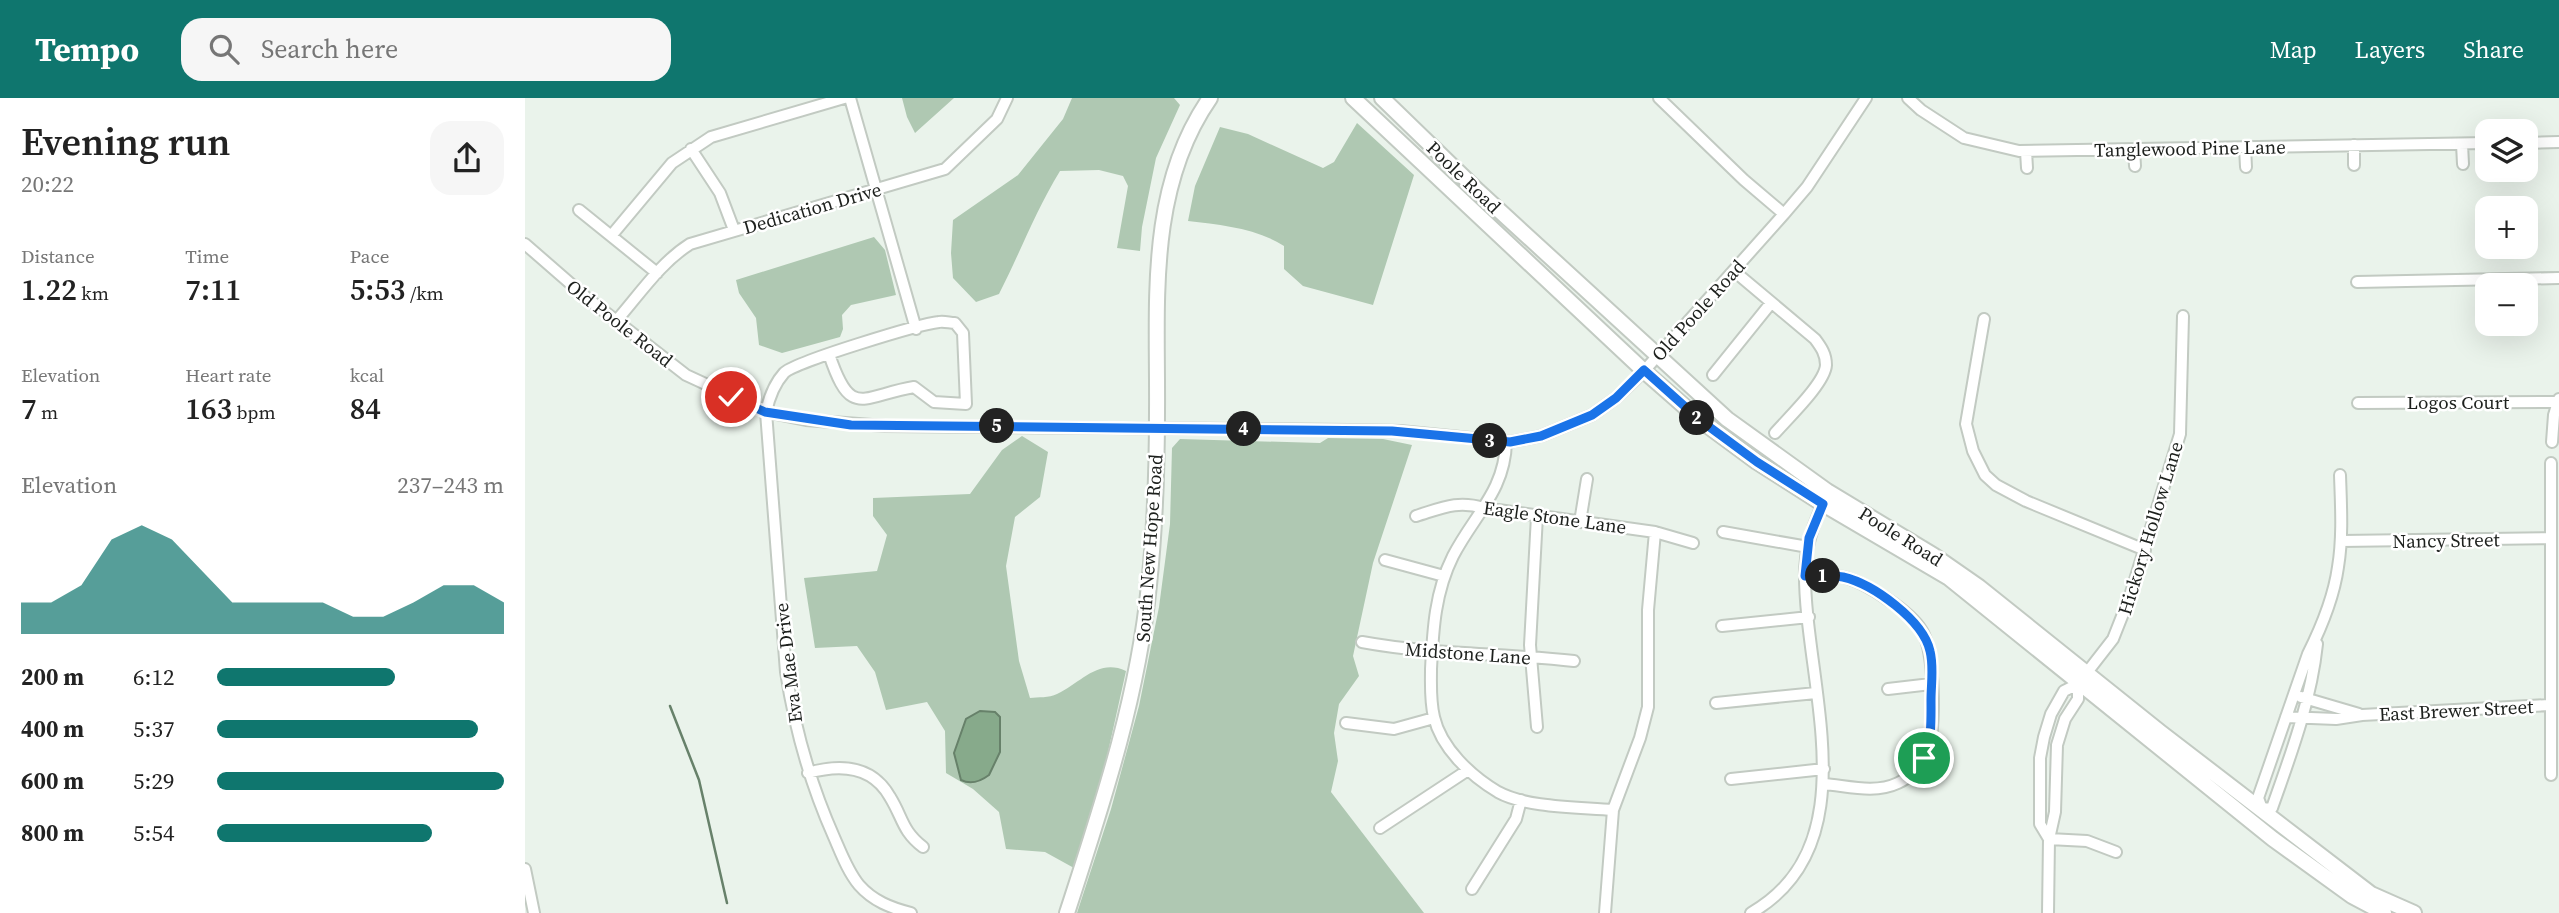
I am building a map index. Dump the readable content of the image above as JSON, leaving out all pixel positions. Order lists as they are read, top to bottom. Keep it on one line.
{"streets":{"main road":["Poole Road","South New Hope Road"],"street":["Tanglewood Pine Lane","Dedication Drive","Old Poole Road","Logos Court","Eagle Stone Lane","Hickory Hollow Lane","Nancy Street","Midstone Lane","Eva Mae Drive","East Brewer Street"]},"crossings":[["Poole Road","Old Poole Road"],["Poole Road","Hickory Hollow Lane"],["Dedication Drive","Old Poole Road"],["Old Poole Road","South New Hope Road"],["Old Poole Road","Eva Mae Drive"]],"page":{"header":"Tempo","search":"Search here","nav":["Map","Layers","Share"],"heading":["Evening run","20:22"],"map_buttons":["+","−"],"stats":[["Distance","1.22 km"],["Time","7:11"],["Pace","5:53 /km"],["Elevation","7 m"],["Heart rate","163 bpm"],["kcal","84"]],"pins":["2","5","4","3","1"],"chart":["Elevation","237–243 m"],"list":[{"name":"200 m","note":"6:12"},{"name":"400 m","note":"5:37"},{"name":"600 m","note":"5:29"},{"name":"800 m","note":"5:54"}]}}
